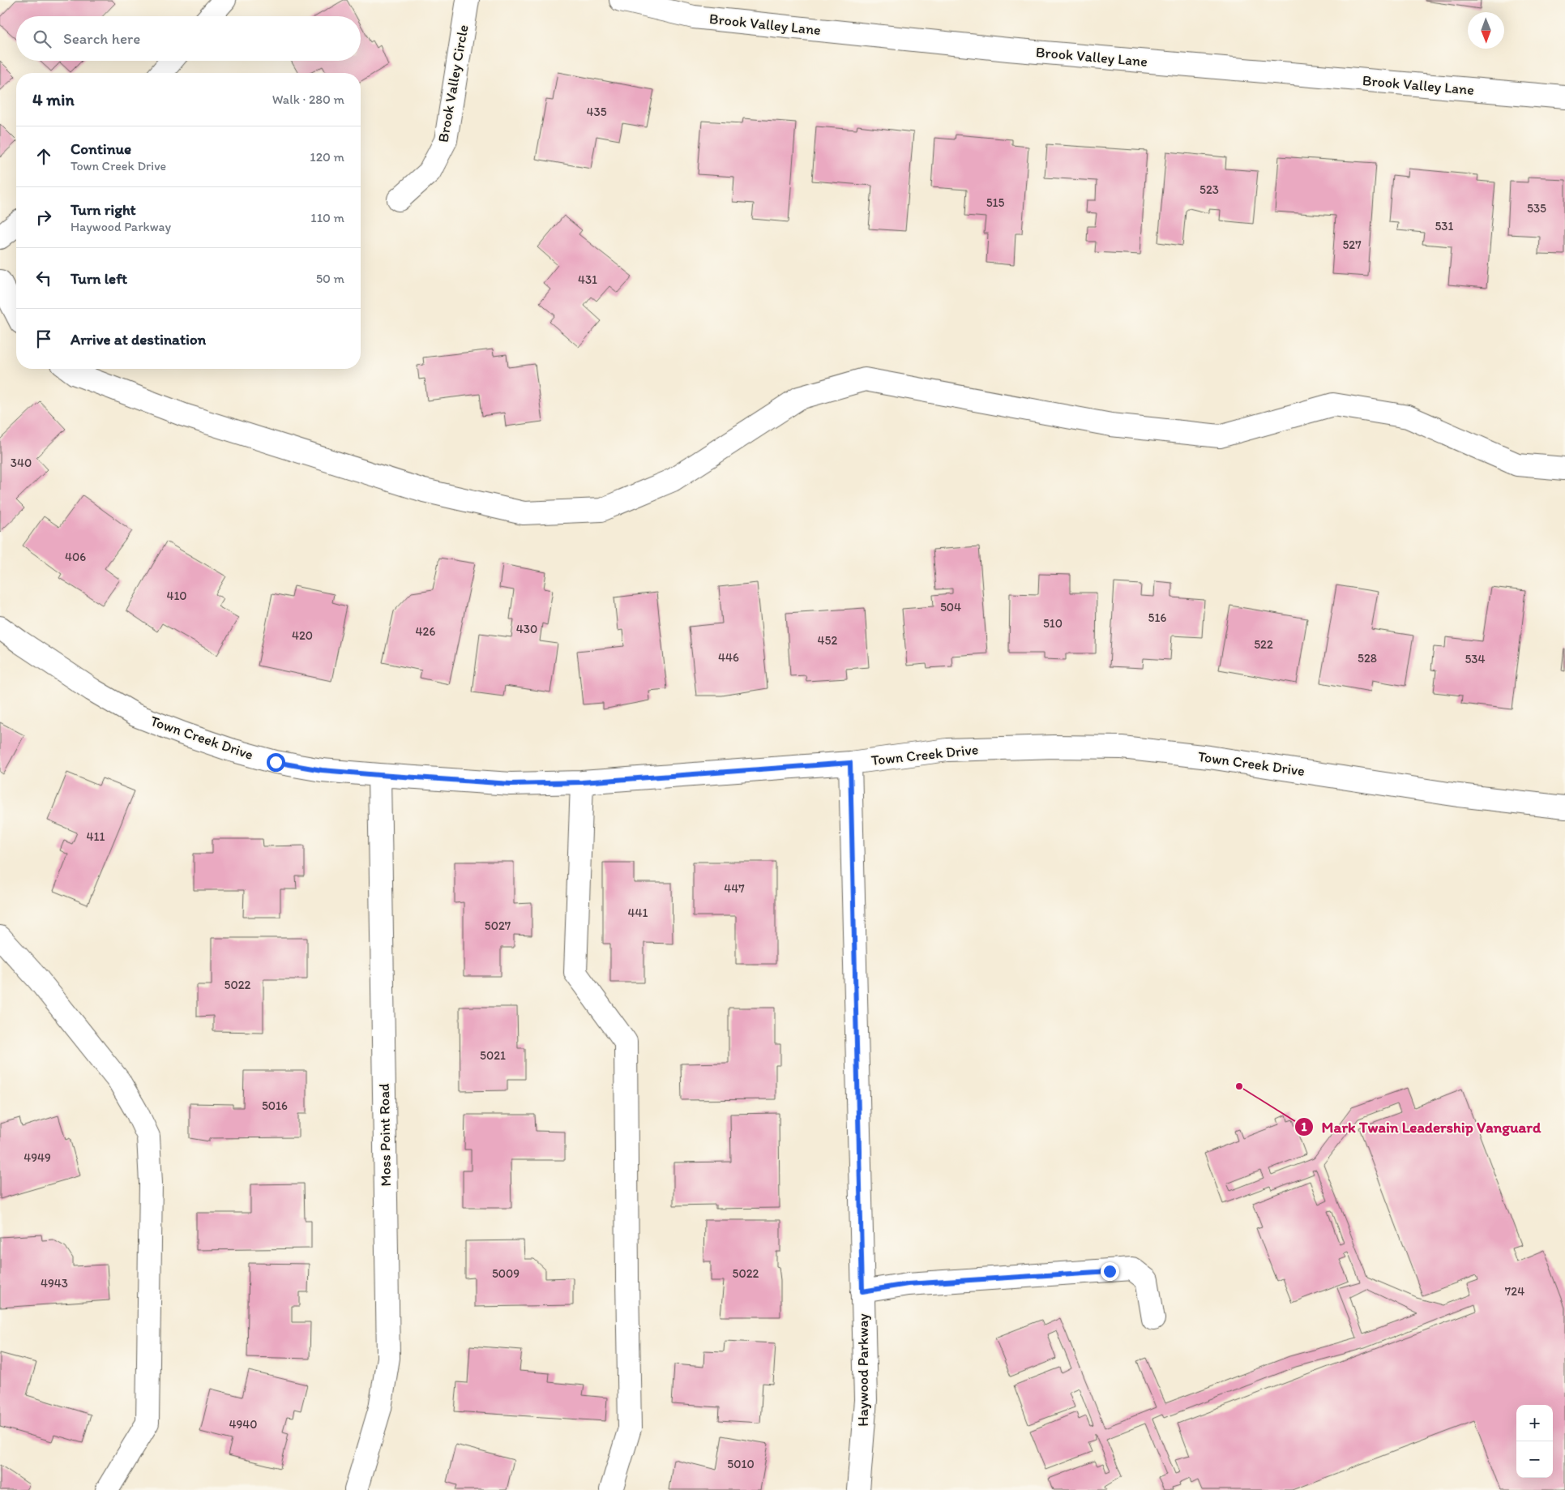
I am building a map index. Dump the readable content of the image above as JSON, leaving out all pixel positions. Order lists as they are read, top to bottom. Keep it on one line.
{"streets":{"street":["Brook Valley Lane","Brook Valley Circle","Town Creek Drive","Moss Point Road","Haywood Parkway"]},"crossings":[["Town Creek Drive","Moss Point Road"],["Town Creek Drive","Haywood Parkway"]],"places":["Mark Twain Leadership Vanguard"],"house_numbers":["435","523","515","535","531","527","431","340","406","410","504","516","510","430","426","420","452","522","446","528","534","411","447","441","5027","5022","5021","5016","4949","5009","5022","4943","724","4940","5010"],"north":"bottom","page":{"search":"Search here","heading":["4 min","Walk · 280 m"],"list":[["Continue","Town Creek Drive","120 m"],["Turn right","Haywood Parkway","110 m"],["Turn left","50 m"],"Arrive at destination"],"map_buttons":["+","−"]}}
